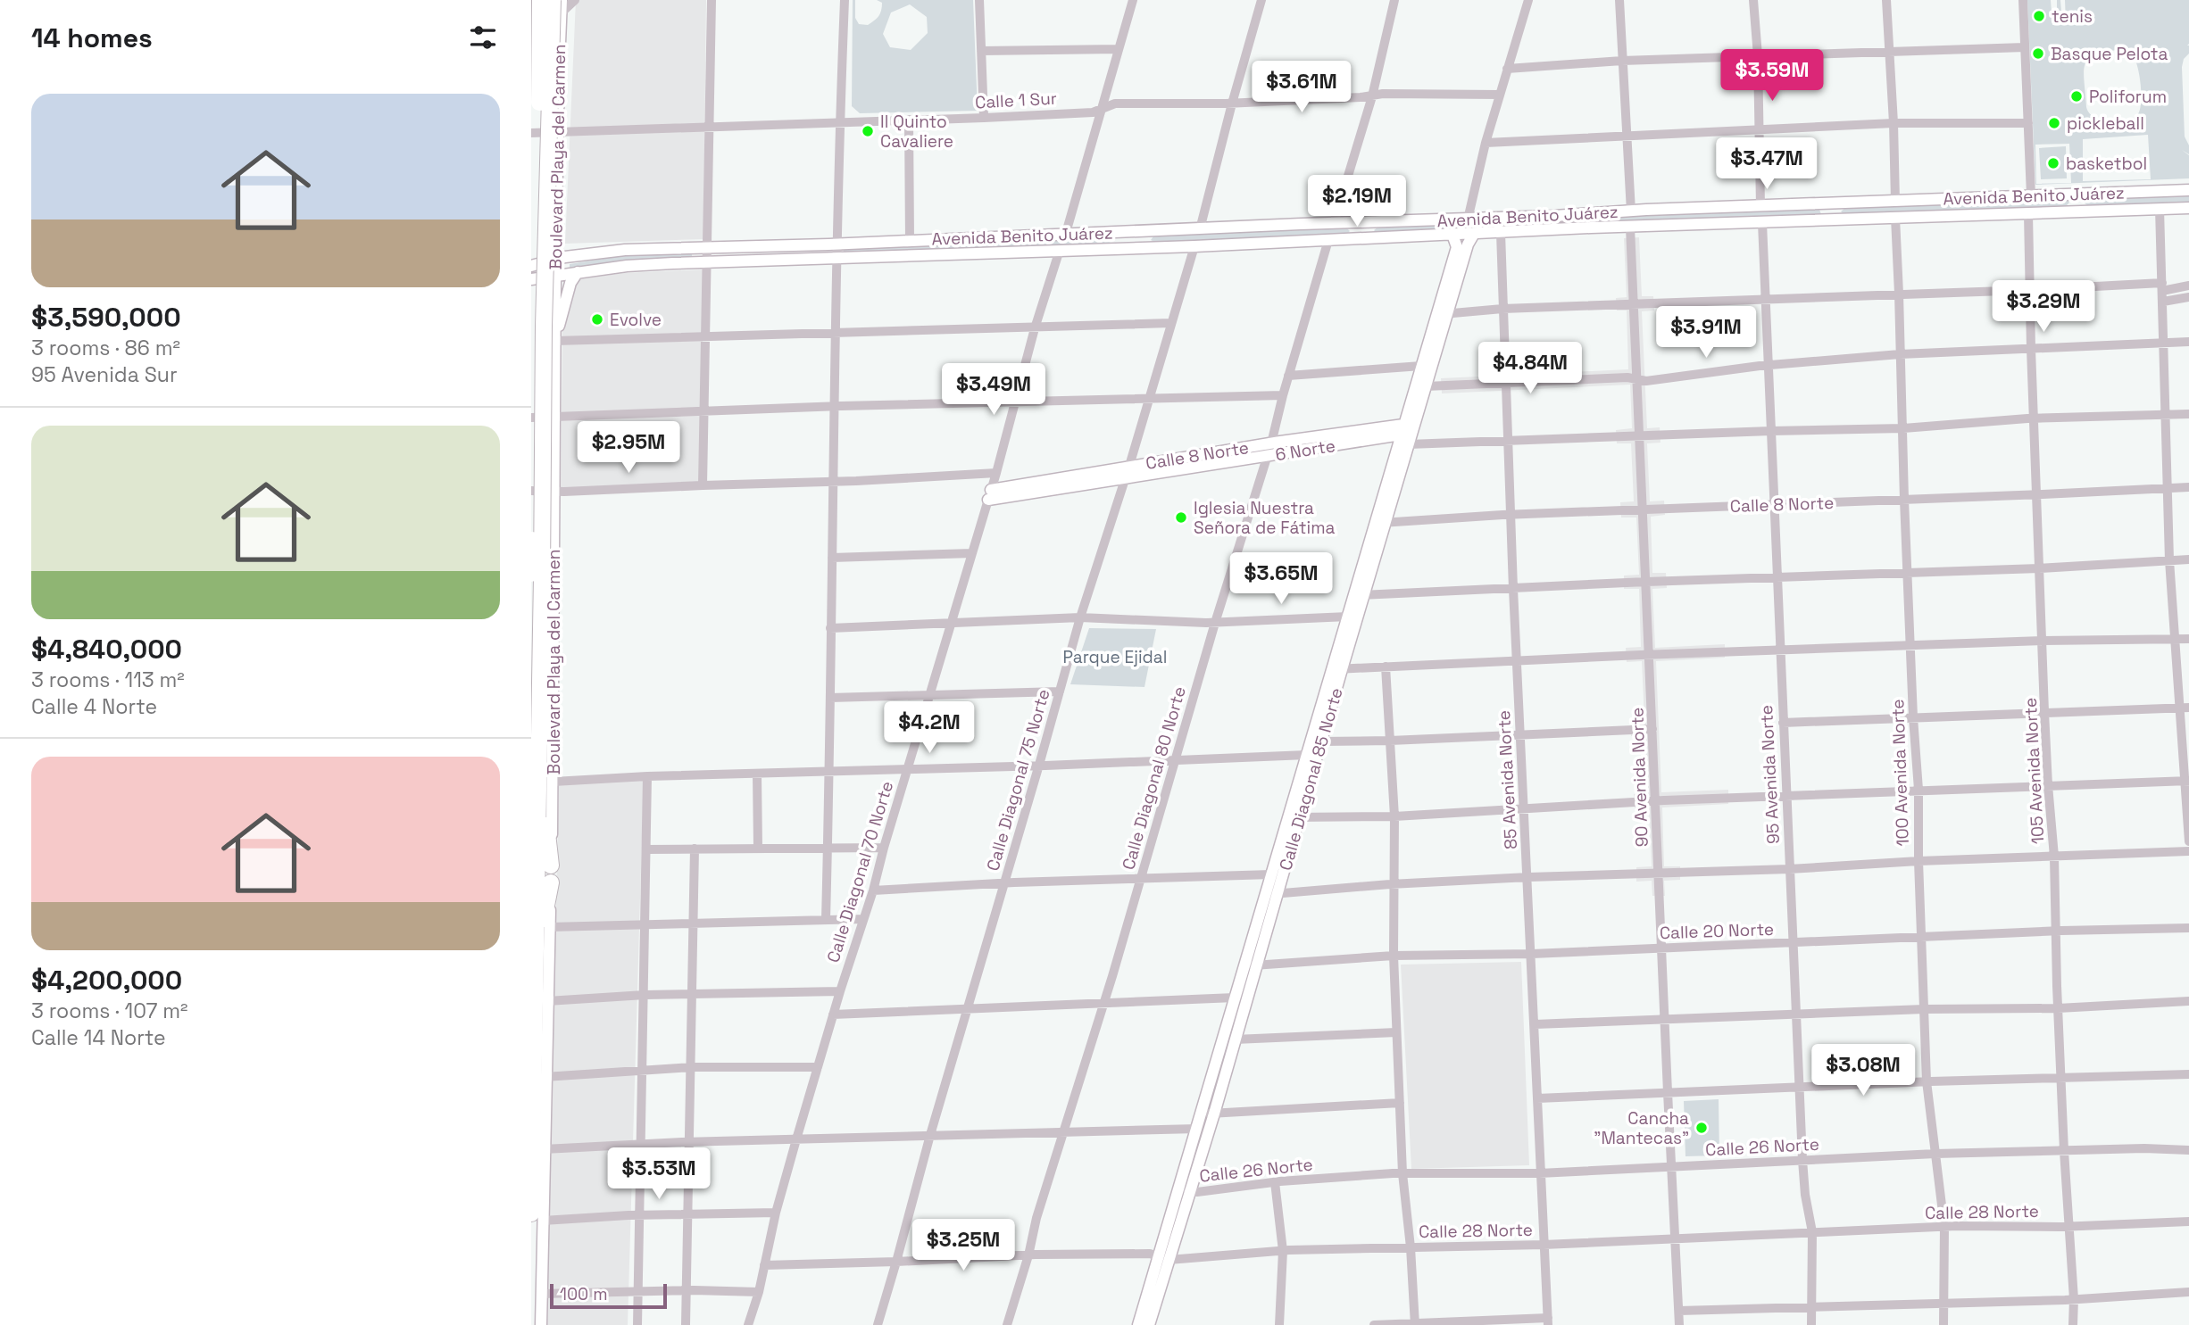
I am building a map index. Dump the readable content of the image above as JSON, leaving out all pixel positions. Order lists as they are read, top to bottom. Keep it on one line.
{"streets":{"main road":["Boulevard Playa del Carmen","Avenida Benito Juárez","6 Norte","Calle 8 Norte","Calle Diagonal 85 Norte"],"street":["Calle 1 Sur","105 Avenida Norte","100 Avenida Norte","95 Avenida Norte","90 Avenida Norte","Calle Diagonal 80 Norte","Calle Diagonal 75 Norte","85 Avenida Norte","Calle Diagonal 70 Norte","Calle 20 Norte","Calle 26 Norte","Calle 28 Norte"]},"crossings":[["Calle 1 Sur","Boulevard Playa del Carmen"],["Boulevard Playa del Carmen","Avenida Benito Juárez"],["Avenida Benito Juárez","105 Avenida Norte"],["Avenida Benito Juárez","100 Avenida Norte"],["Avenida Benito Juárez","95 Avenida Norte"],["Avenida Benito Juárez","90 Avenida Norte"],["Avenida Benito Juárez","Calle Diagonal 80 Norte"],["Avenida Benito Juárez","Calle Diagonal 85 Norte"],["Avenida Benito Juárez","Calle Diagonal 75 Norte"],["Avenida Benito Juárez","85 Avenida Norte"],["Avenida Benito Juárez","Calle Diagonal 70 Norte"],["6 Norte","Calle 8 Norte"],["6 Norte","Calle Diagonal 80 Norte"],["6 Norte","Calle Diagonal 85 Norte"],["6 Norte","Calle Diagonal 75 Norte"],["6 Norte","Calle Diagonal 70 Norte"],["Calle 8 Norte","105 Avenida Norte"],["Calle 8 Norte","100 Avenida Norte"],["Calle 8 Norte","95 Avenida Norte"],["Calle 8 Norte","90 Avenida Norte"],["Calle 8 Norte","Calle Diagonal 80 Norte"],["Calle 8 Norte","Calle Diagonal 85 Norte"],["Calle 8 Norte","Calle Diagonal 75 Norte"],["Calle 8 Norte","85 Avenida Norte"],["Calle 8 Norte","Calle Diagonal 70 Norte"],["105 Avenida Norte","Calle 20 Norte"],["105 Avenida Norte","Calle 26 Norte"],["105 Avenida Norte","Calle 28 Norte"],["100 Avenida Norte","Calle 20 Norte"],["100 Avenida Norte","Calle 26 Norte"],["100 Avenida Norte","Calle 28 Norte"],["95 Avenida Norte","Calle 20 Norte"],["95 Avenida Norte","Calle 26 Norte"],["95 Avenida Norte","Calle 28 Norte"],["90 Avenida Norte","Calle 20 Norte"],["90 Avenida Norte","Calle 26 Norte"],["90 Avenida Norte","Calle 28 Norte"],["Calle Diagonal 80 Norte","Calle 28 Norte"],["Calle Diagonal 85 Norte","Calle 20 Norte"],["Calle Diagonal 85 Norte","Calle 26 Norte"],["Calle Diagonal 85 Norte","Calle 28 Norte"],["Calle Diagonal 75 Norte","Calle 28 Norte"],["85 Avenida Norte","Calle 20 Norte"],["85 Avenida Norte","Calle 26 Norte"],["85 Avenida Norte","Calle 28 Norte"],["Calle Diagonal 70 Norte","Calle 28 Norte"]],"parks":["Parque Ejidal"],"places":["tenis","Basque Pelota","Poliforum","pickleball","Il Quinto Cavaliere","basketbol","Evolve","Iglesia Nuestra Señora de Fátima","Cancha \"Mantecas\""],"scale_bar":"100 m","page":{"heading":"14 homes","price":["$3.59M","$3.61M","$3.47M","$2.19M","$3.29M","$3.91M","$4.84M","$3.49M","$2.95M","$3.65M","$4.2M","$3.08M","$3.53M","$3.25M"],"list":[{"name":"$3,590,000","note":"3 rooms · 86 m² · 95 Avenida Sur"},{"name":"$4,840,000","note":"3 rooms · 113 m² · Calle 4 Norte"},{"name":"$4,200,000","note":"3 rooms · 107 m² · Calle 14 Norte"}],"scale":"100 m"}}
